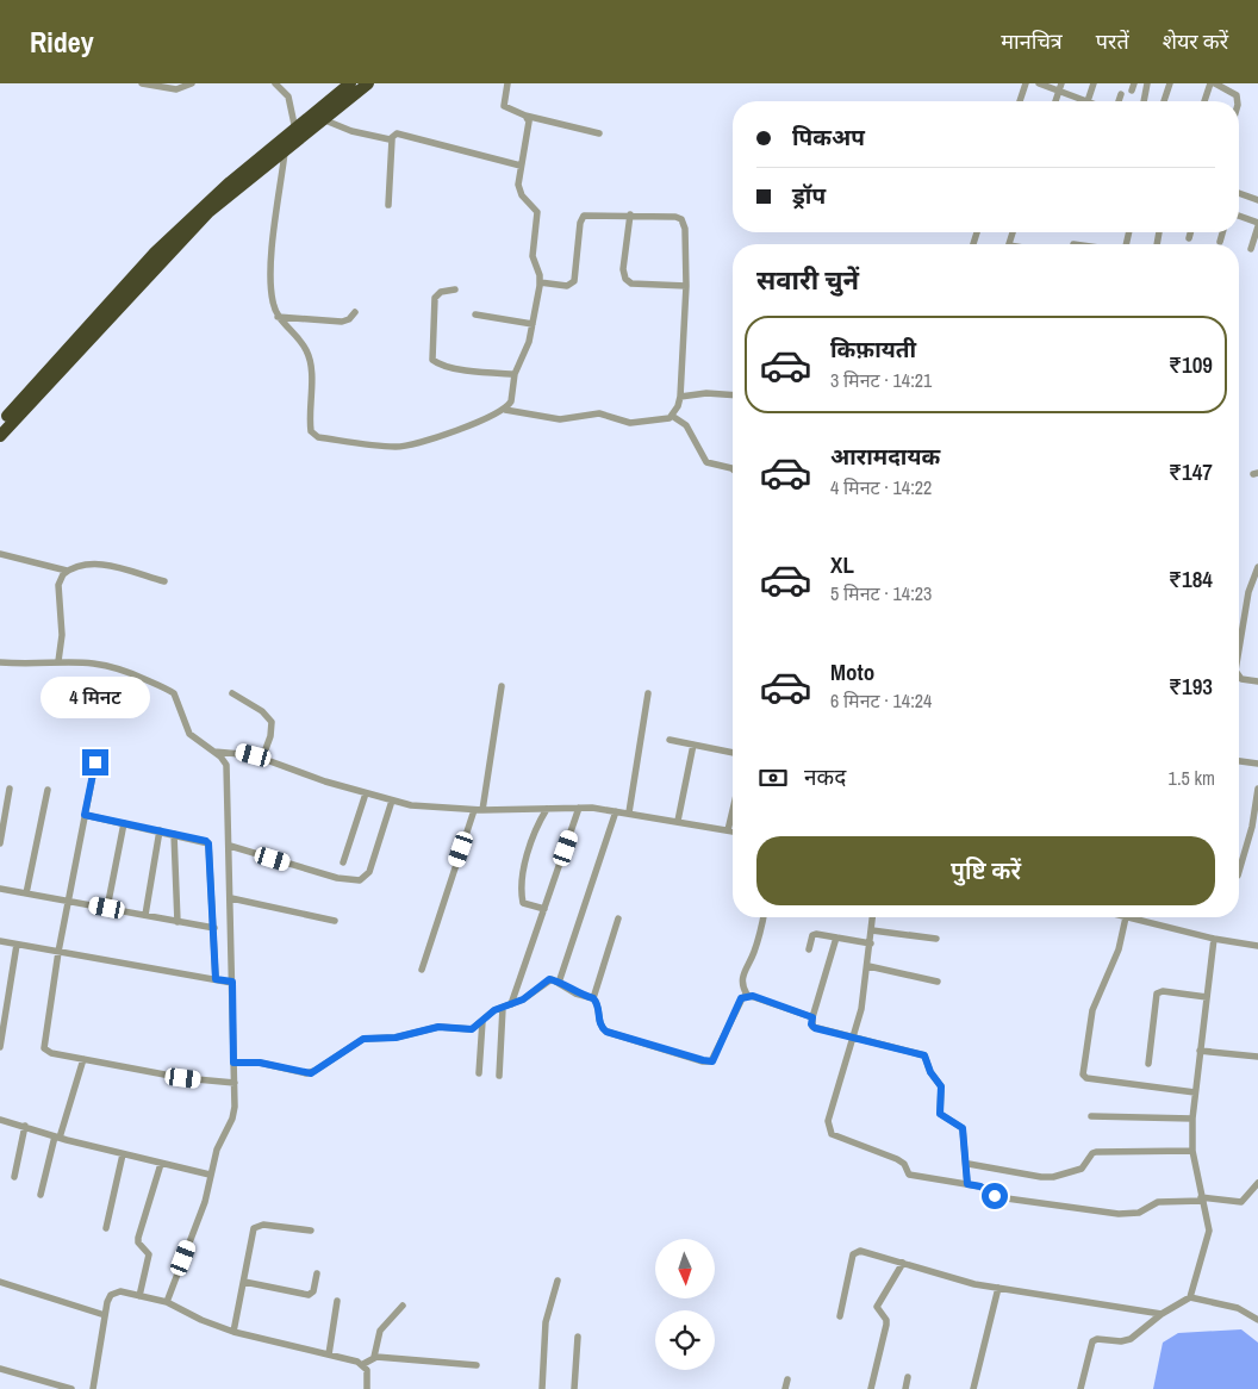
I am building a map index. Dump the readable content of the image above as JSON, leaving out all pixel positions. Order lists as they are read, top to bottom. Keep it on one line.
{"north":"bottom","page":{"header":"Ridey","nav":["मानचित्र","परतें","शेयर करें"],"banner":["पिकअप","ड्रॉप"],"heading":"सवारी चुनें","list":[{"name":"किफ़ायती","note":"3 मिनट · 14:21","value":"₹109"},{"name":"आरामदायक","note":"4 मिनट · 14:22","value":"₹147"},{"name":"XL","note":"5 मिनट · 14:23","value":"₹184"},{"name":"Moto","note":"6 मिनट · 14:24","value":"₹193"}],"bubble":"4 मिनट","pay":["नकद","1.5 km"],"buttons":"पुष्टि करें"}}
